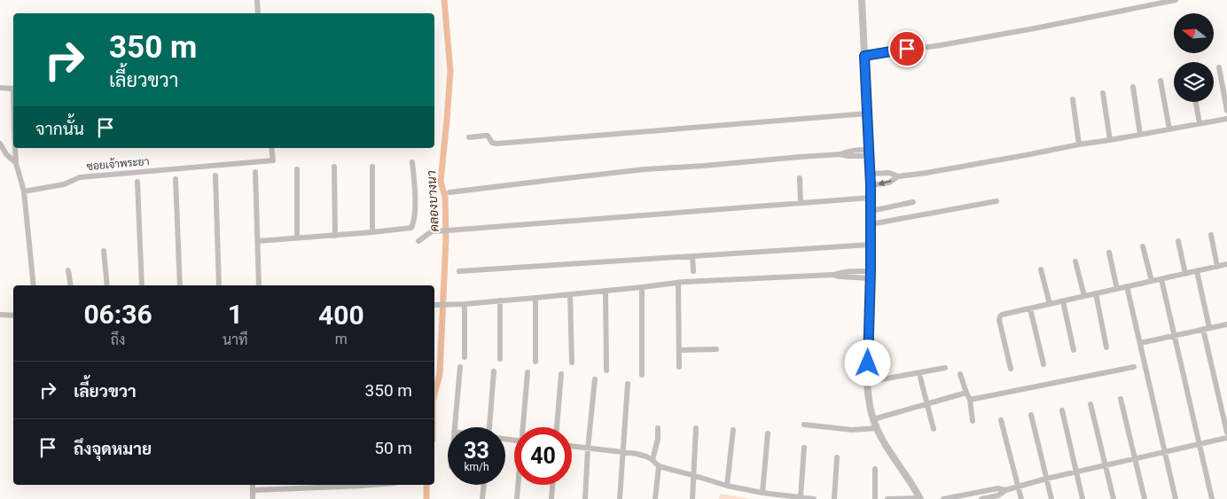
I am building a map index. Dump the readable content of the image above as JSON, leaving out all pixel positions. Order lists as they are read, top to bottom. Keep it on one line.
{"streets":{"street":["ซอยเจ้าพระยา"]},"water":["คลองบางนา"],"north":"left","page":{"turn":["350 m","เลี้ยวขวา"],"then":"จากนั้น","eta":["06:36","ถึง","1","นาที","400","m"],"list":[{"name":"เลี้ยวขวา","value":"350 m"},{"name":"ถึงจุดหมาย","value":"50 m"}],"speed":"33 km/h","limit":"40"}}
